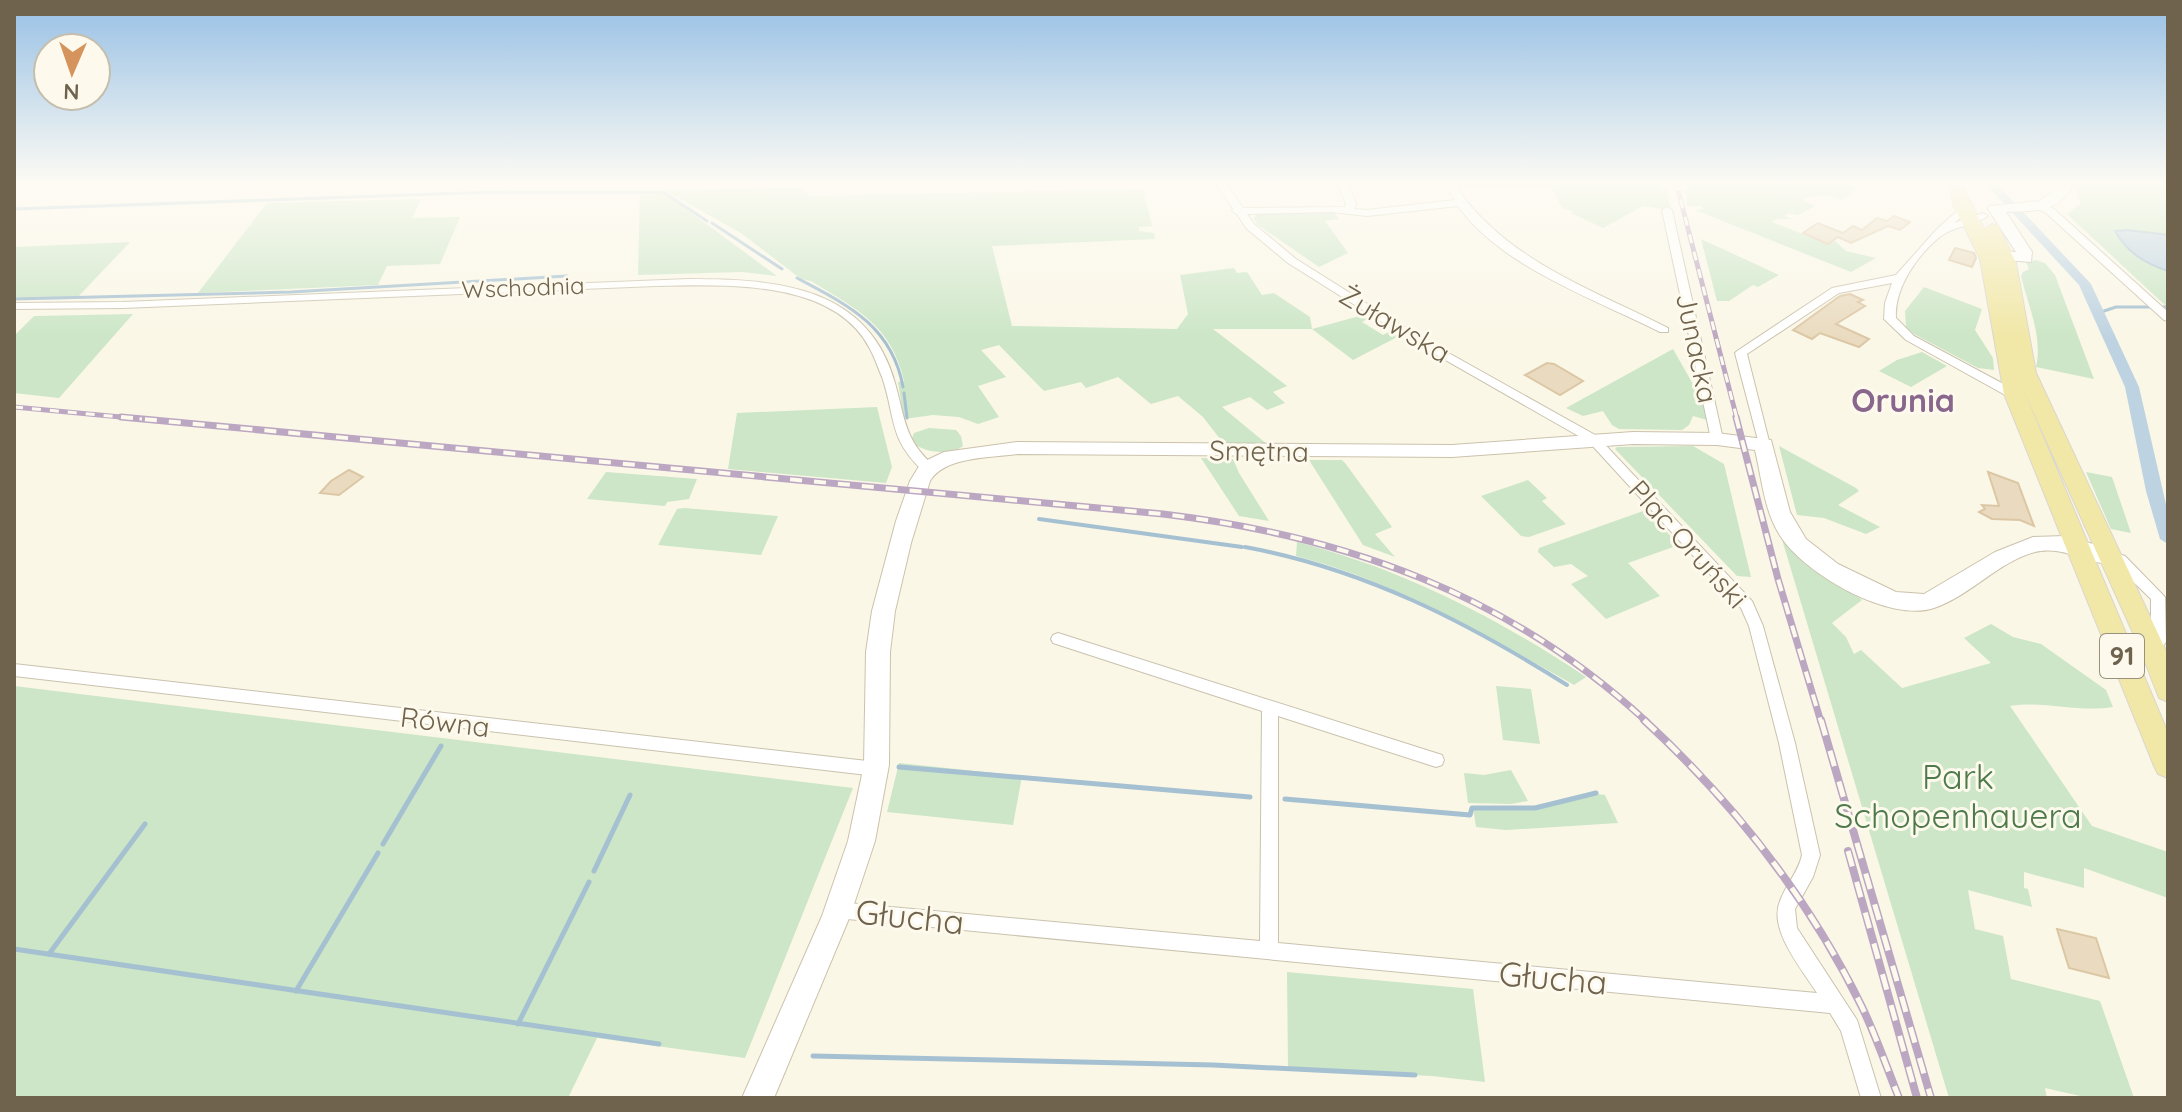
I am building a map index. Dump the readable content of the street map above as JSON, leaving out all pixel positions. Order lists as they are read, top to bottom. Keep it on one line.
{"streets":{"main road":["91"],"street":["Wschodnia","Żuławska","Junacka","Smętna","Plac Oruński","Równa","Głucha"]},"crossings":[["Wschodnia","Smętna"],["Żuławska","Smętna"],["Żuławska","Plac Oruński"],["Junacka","Plac Oruński"],["Smętna","Plac Oruński"],["Plac Oruński","Głucha"]],"districts":["Orunia"],"parks":["Park Schopenhauera"],"north":"bottom"}
